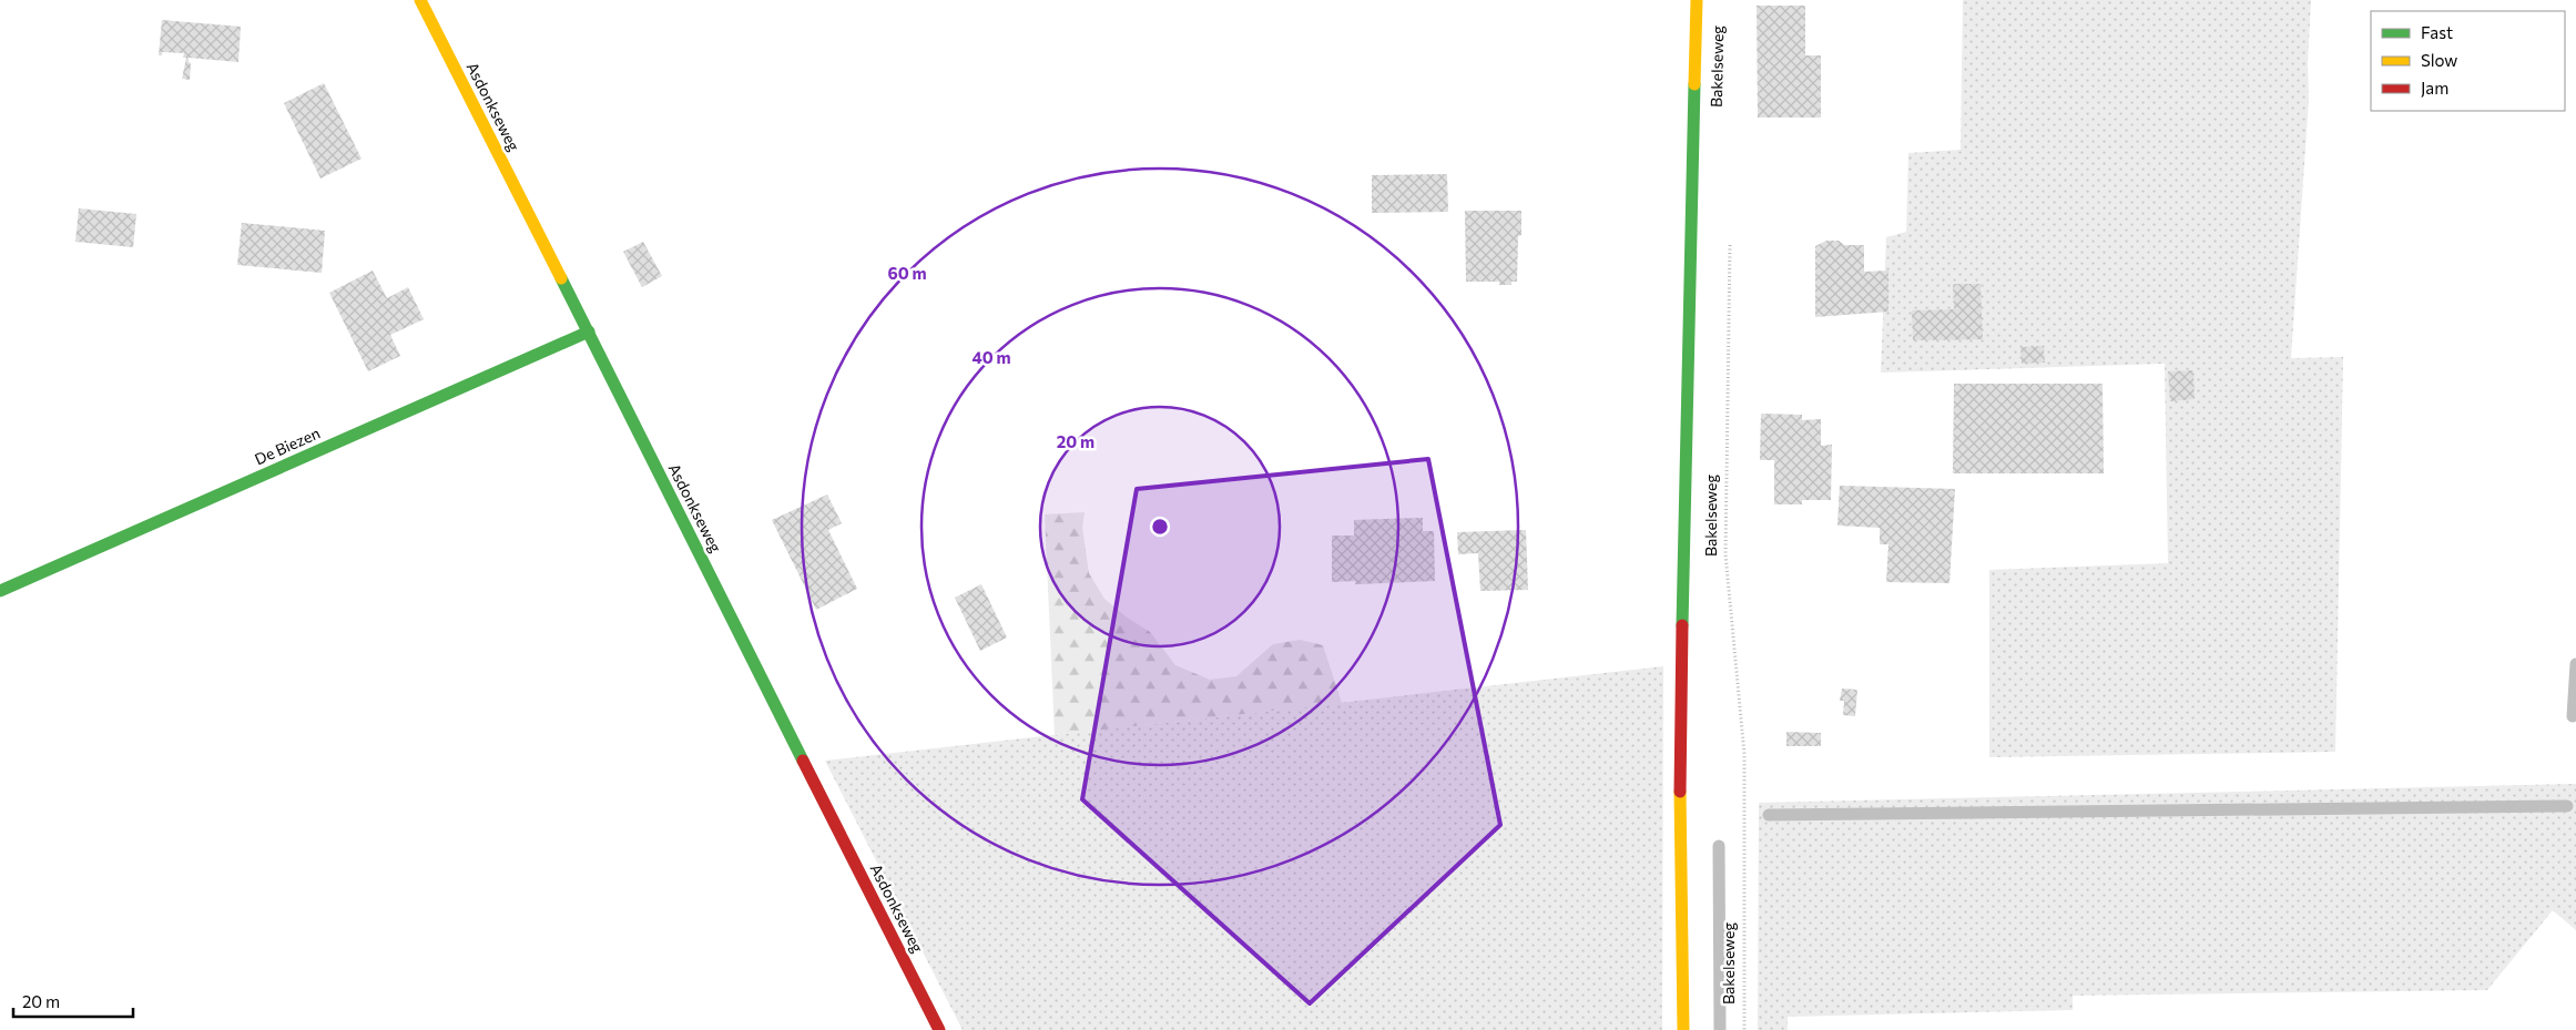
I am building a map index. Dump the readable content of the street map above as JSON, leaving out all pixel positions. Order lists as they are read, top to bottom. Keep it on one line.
{"streets":{"street":["Bakelseweg","Asdonkseweg","De Biezen"]},"crossings":[["Asdonkseweg","De Biezen"]],"legend":["Fast","Slow","Jam"],"scale_bar":"20 m","rings":["60 m","40 m","20 m"]}
